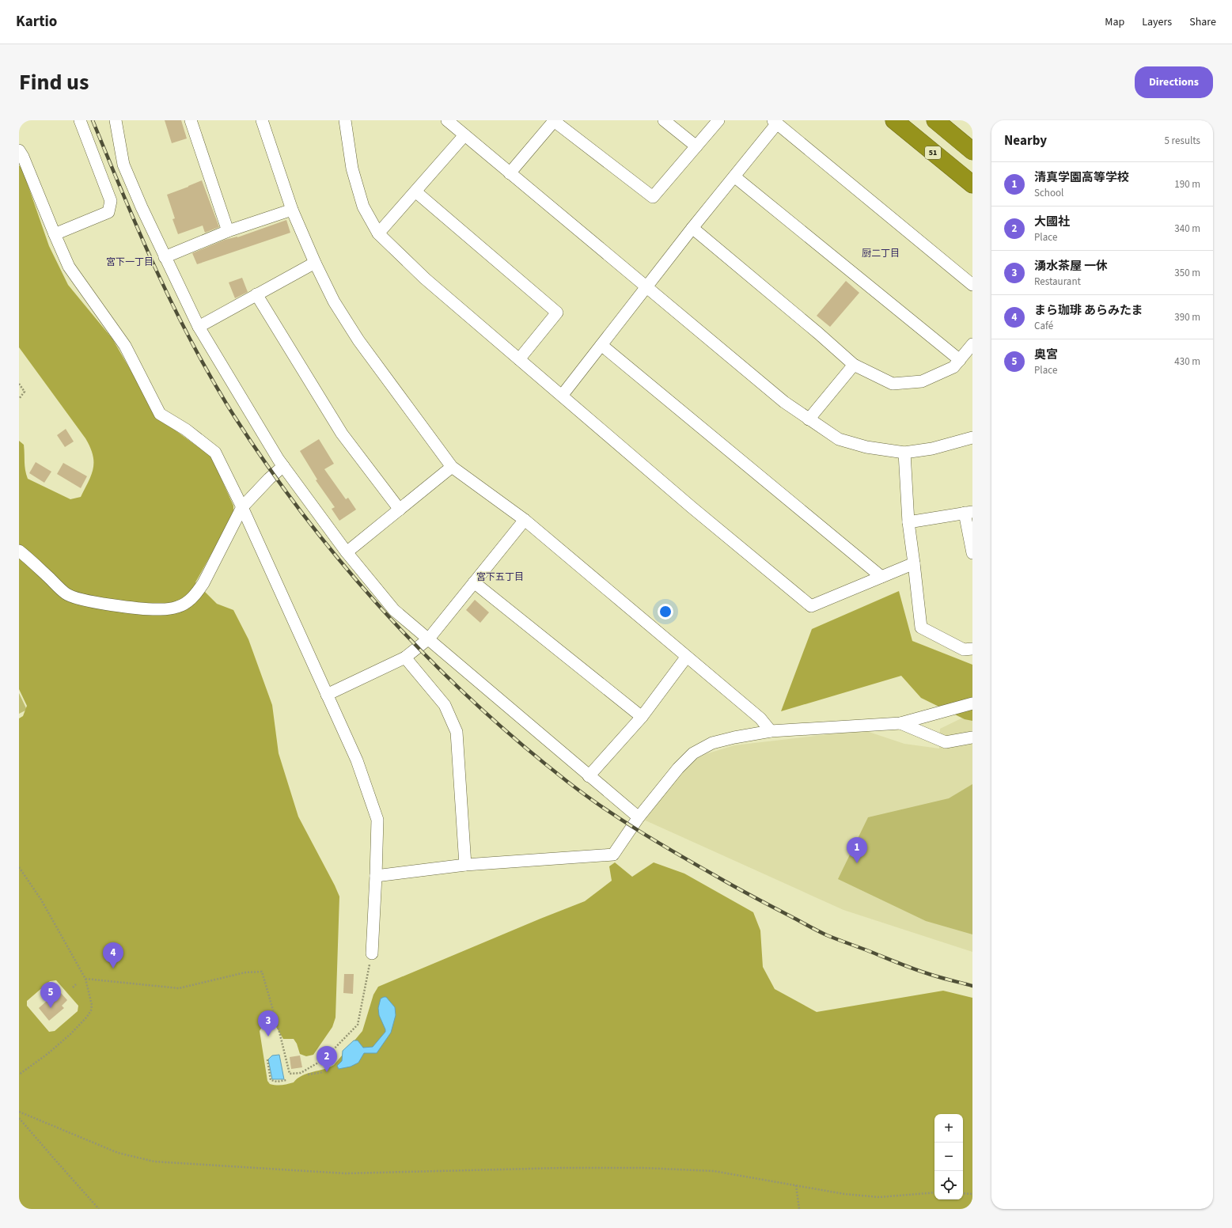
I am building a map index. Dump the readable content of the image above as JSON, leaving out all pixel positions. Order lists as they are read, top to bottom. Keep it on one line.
{"streets":{"highway":["51"]},"districts":["厨二丁目","宮下一丁目","宮下五丁目"],"page":{"header":"Kartio","nav":["Map","Layers","Share"],"title":"Find us","buttons":"Directions","heading":["Nearby","5 results"],"list":[{"mark":"1","name":"清真学園高等学校","note":"School","value":"190 m"},{"mark":"2","name":"大國社","note":"Place","value":"340 m"},{"mark":"3","name":"湧水茶屋 一休","note":"Restaurant","value":"350 m"},{"mark":"4","name":"まら珈琲 あらみたま","note":"Café","value":"390 m"},{"mark":"5","name":"奥宮","note":"Place","value":"430 m"}],"pins":["1","4","5","3","2"],"map_buttons":["+","−"]}}
